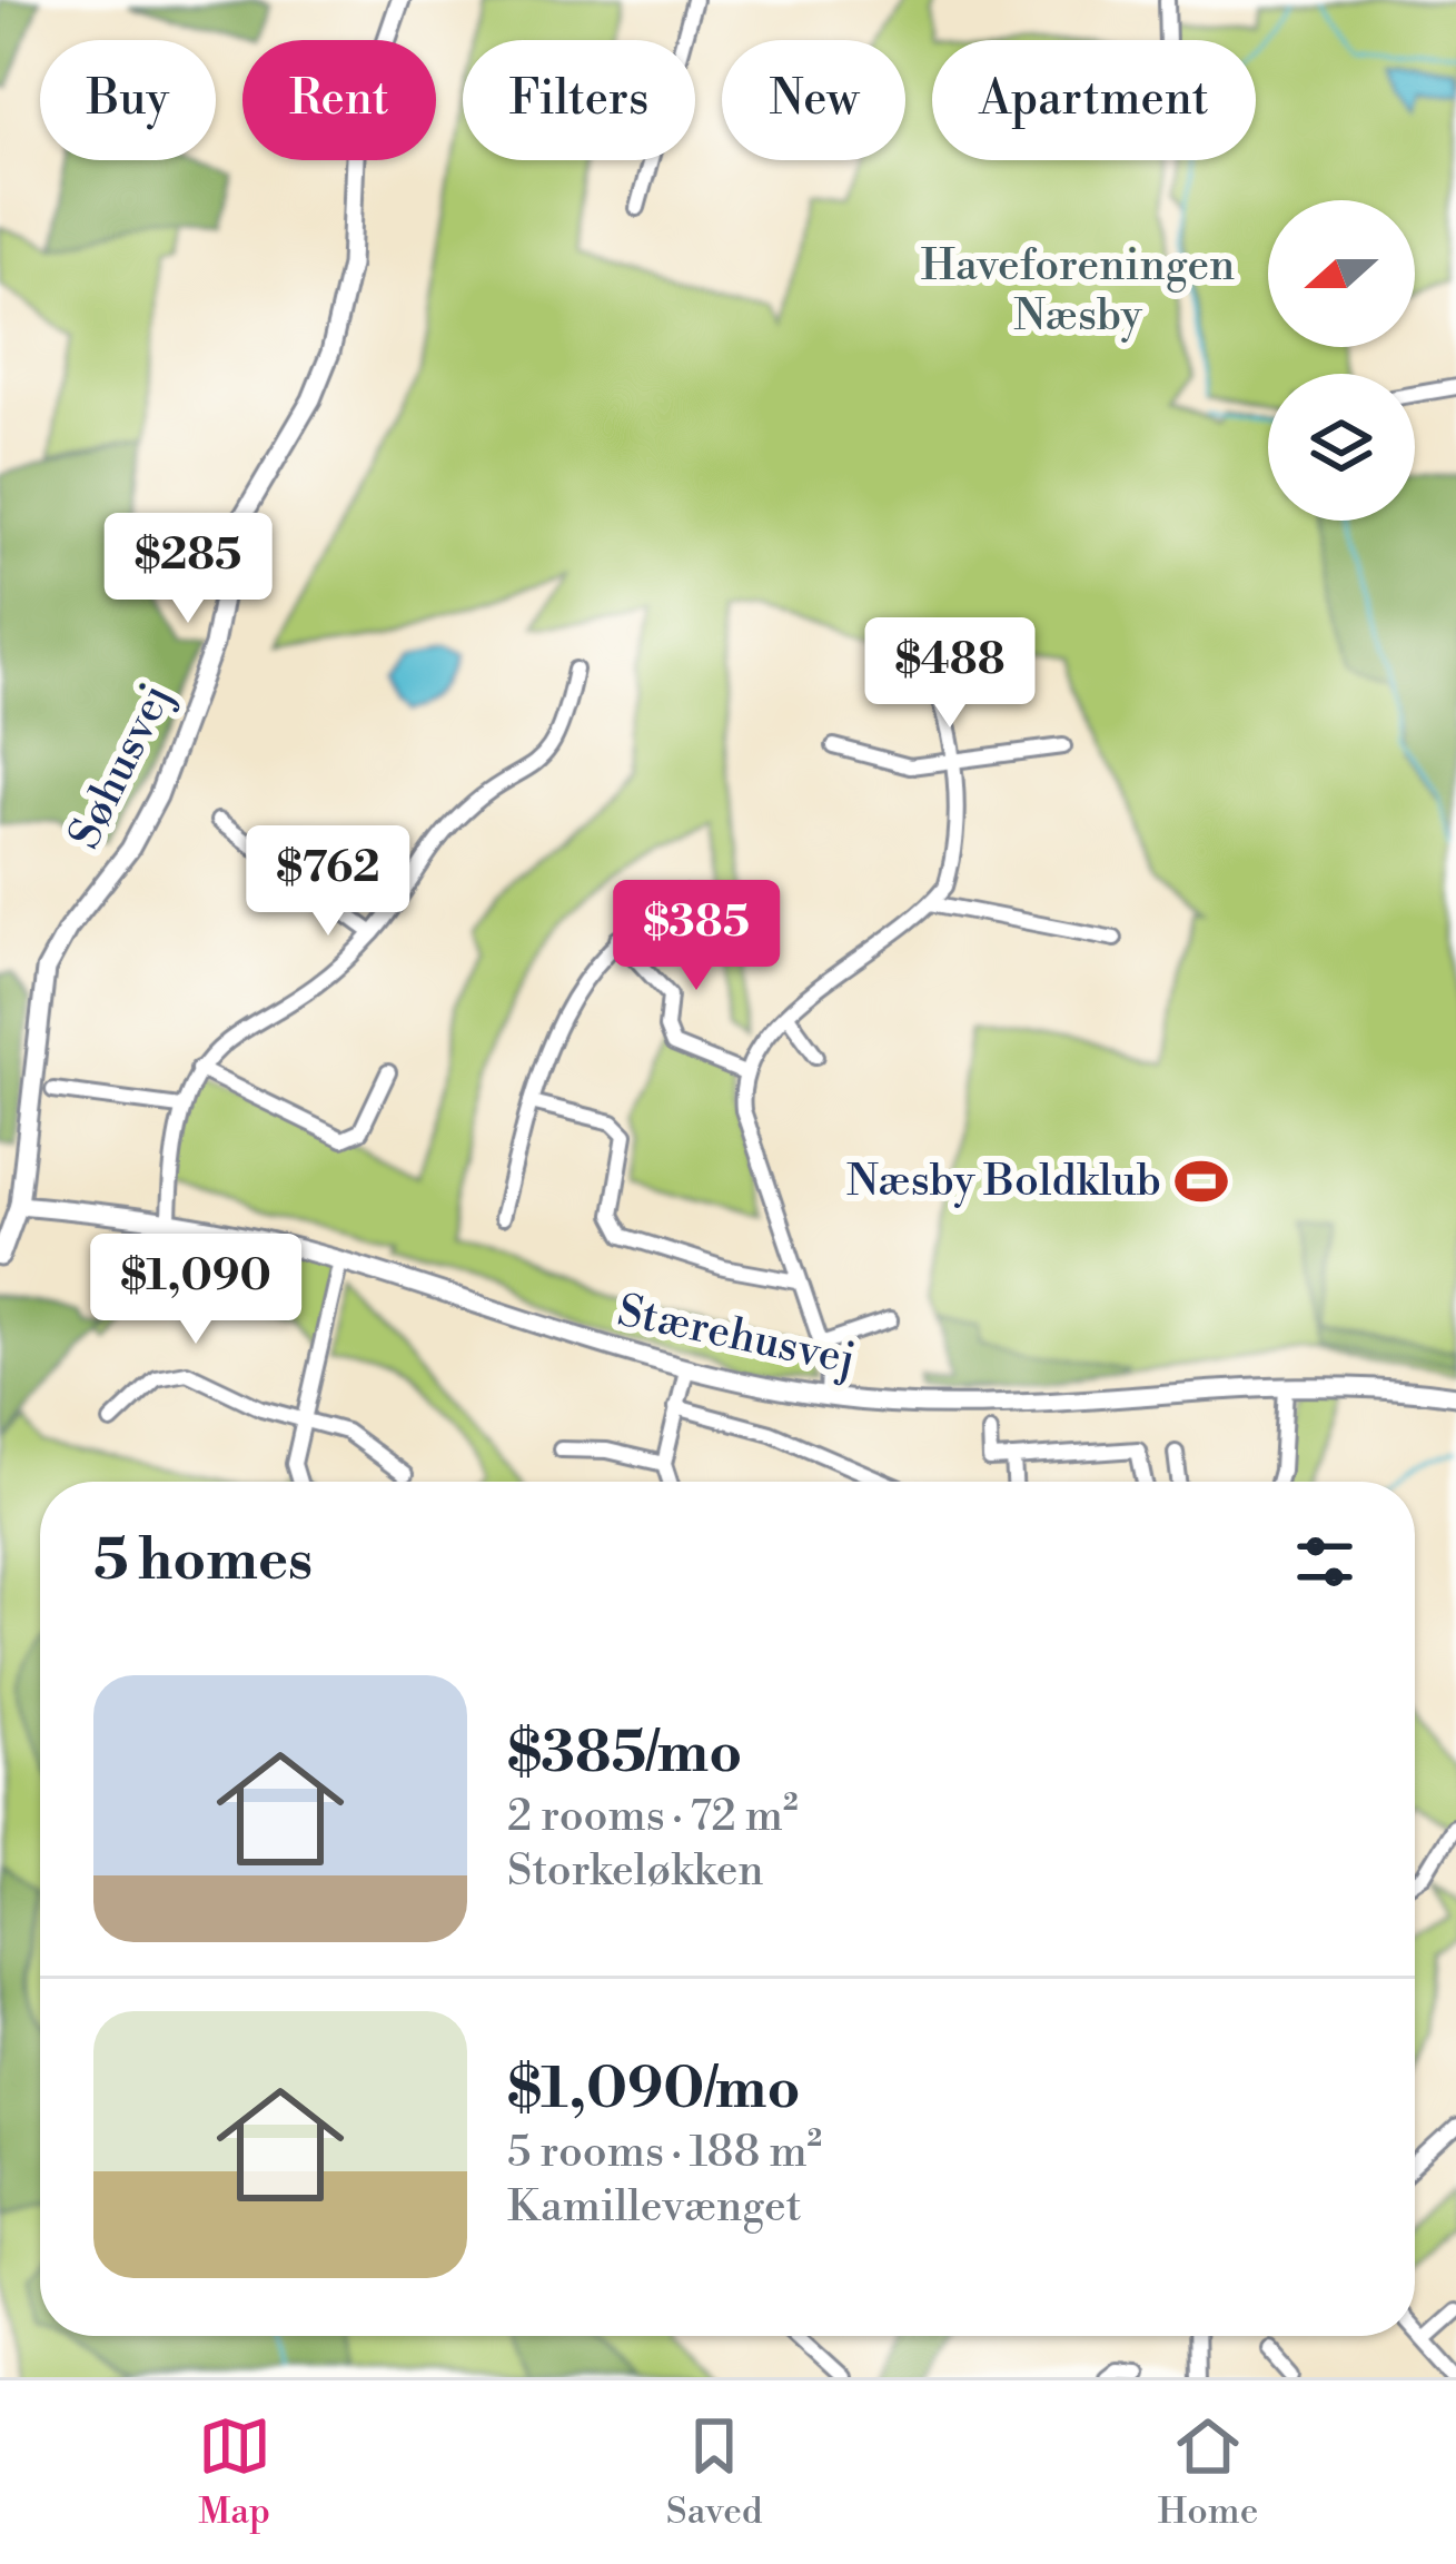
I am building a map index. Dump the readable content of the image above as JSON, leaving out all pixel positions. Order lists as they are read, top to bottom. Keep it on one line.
{"streets":{"street":["Søhusvej","Stærehusvej"]},"crossings":[["Søhusvej","Stærehusvej"]],"parks":["Haveforeningen Næsby"],"places":{"sports":["Næsby Boldklub"]},"north":"left","page":{"chip":["Buy","Rent","Filters","New","Apartment"],"price":["$285","$488","$762","$385","$1,090"],"heading":"5 homes","list":[{"name":"$385/mo","note":"2 rooms · 72 m² · Storkeløkken"},{"name":"$1,090/mo","note":"5 rooms · 188 m² · Kamillevænget"}],"tabs":["Map","Saved","Home"]}}
